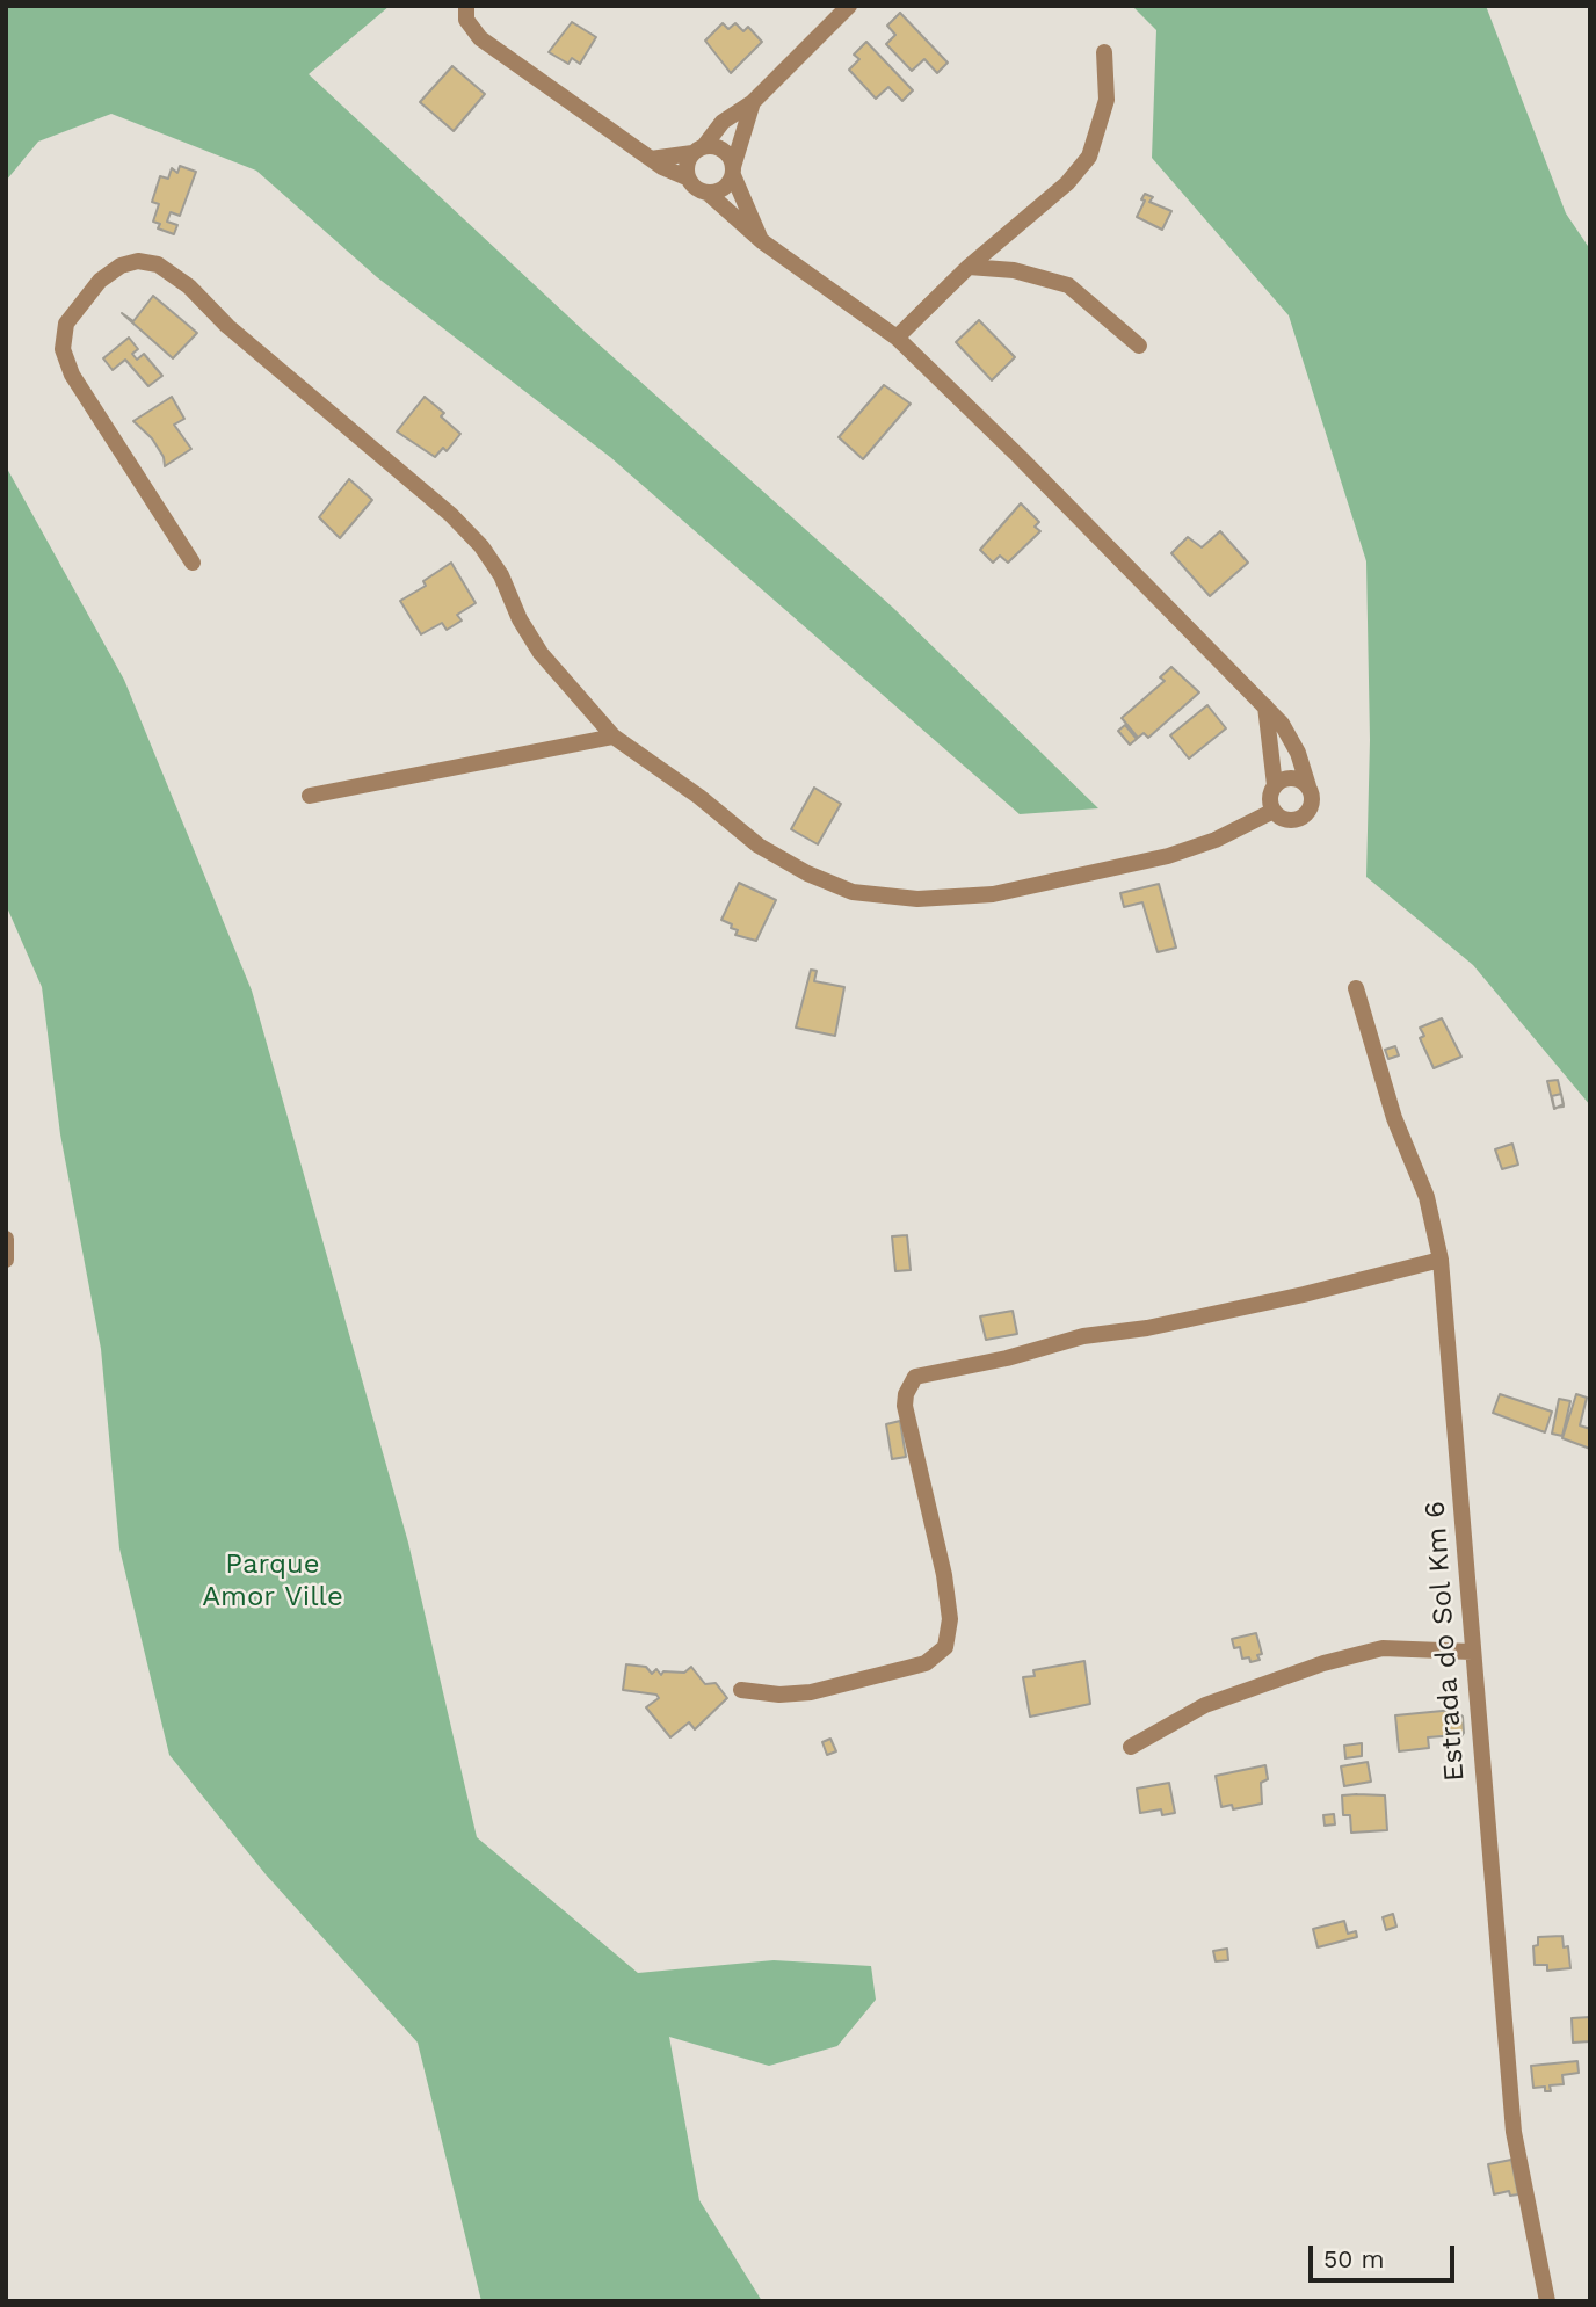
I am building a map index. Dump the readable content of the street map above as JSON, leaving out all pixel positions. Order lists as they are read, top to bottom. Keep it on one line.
{"streets":{"street":["Estrada do Sol Km 6"]},"parks":["Parque Amor Ville"],"scale_bar":"50 m"}
